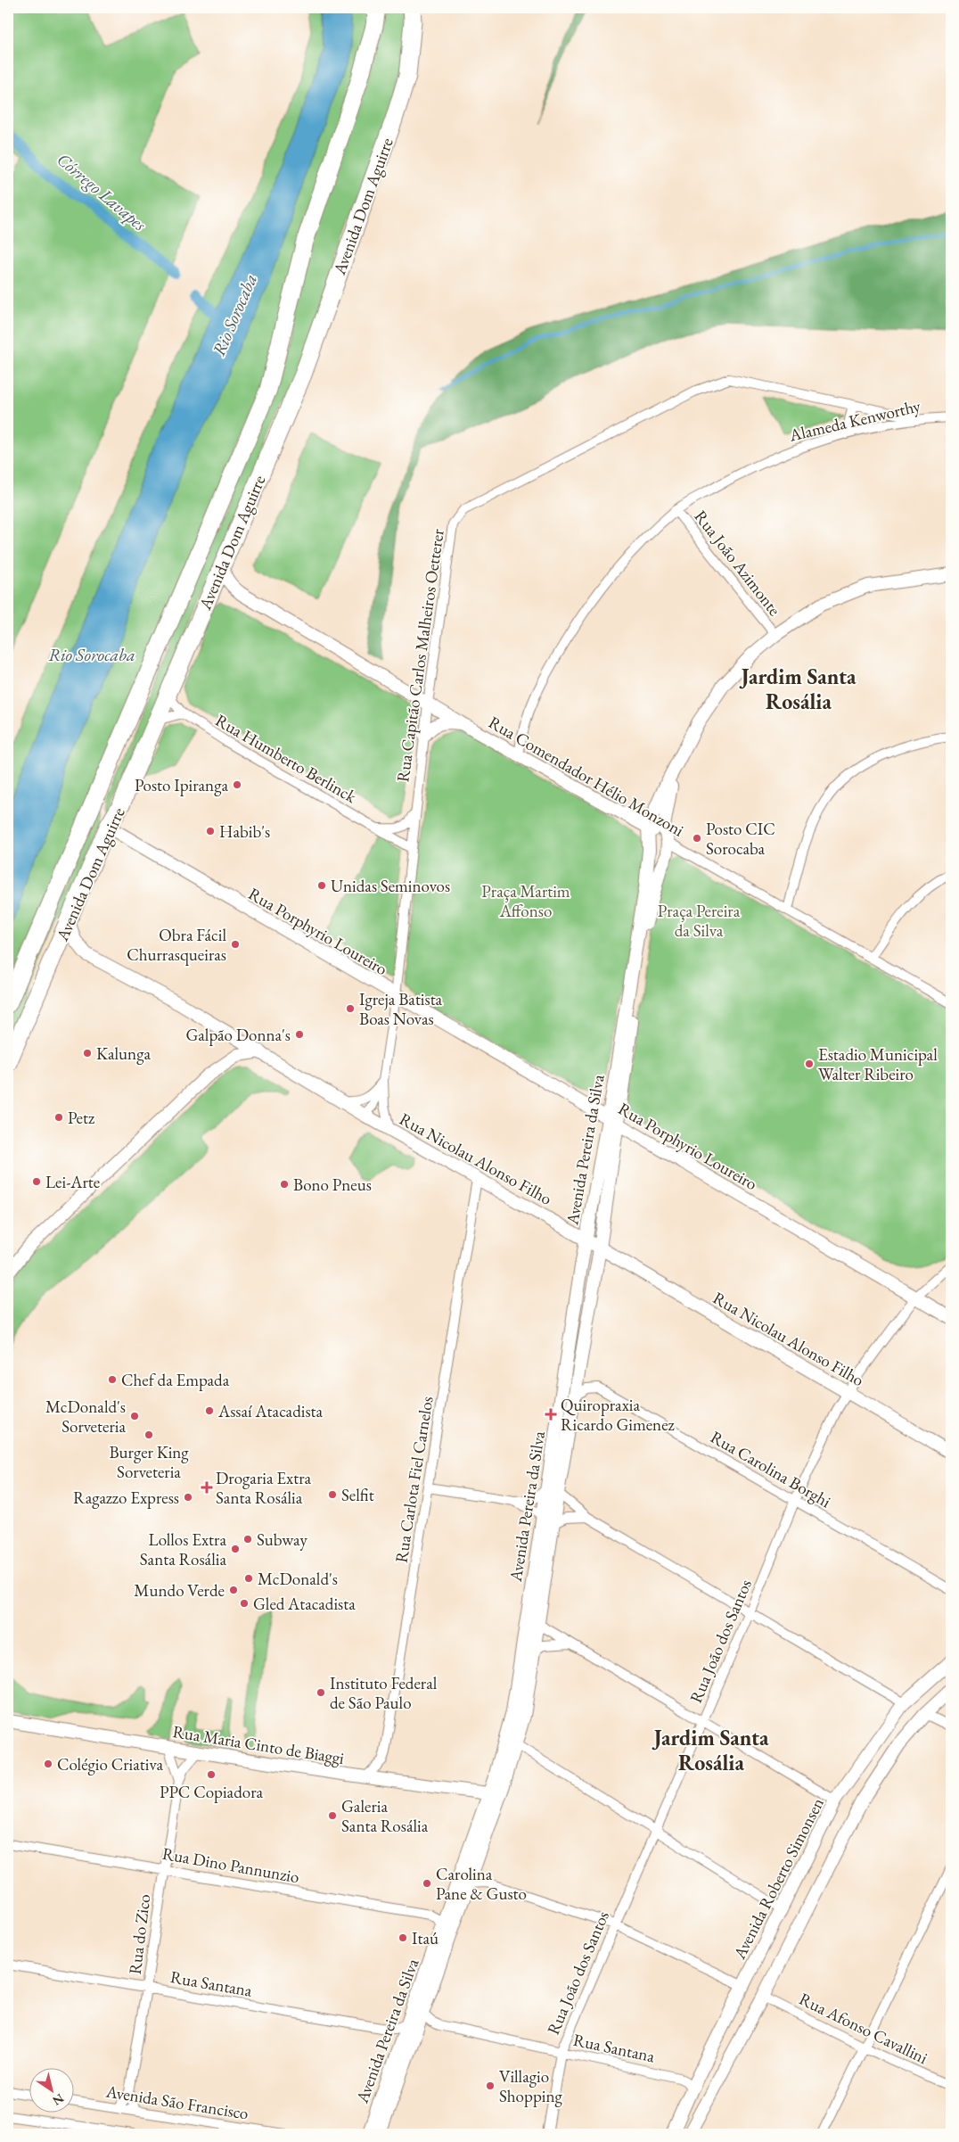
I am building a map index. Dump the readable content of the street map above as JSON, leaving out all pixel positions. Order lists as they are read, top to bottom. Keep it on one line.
{"streets":{"highway":["Avenida Dom Aguirre"],"main road":["Rua Comendador Hélio Monzoni","Rua Porphyrio Loureiro","Avenida Pereira da Silva","Rua Nicolau Alonso Filho","Rua Maria Cinto de Biaggi","Avenida Roberto Simonsen"],"street":["Alameda Kenworthy","Rua João Azimonte","Rua Capitão Carlos Malheiros Oetterer","Rua Humberto Berlinck","Rua Carolina Borghi","Rua Carlota Fiel Carnelos","Rua João dos Santos","Rua Dino Pannunzio","Rua do Zico","Rua Santana","Rua Afonso Cavallini","Avenida São Francisco"]},"crossings":[["Avenida Dom Aguirre","Rua Humberto Berlinck"],["Avenida Dom Aguirre","Rua Comendador Hélio Monzoni"],["Avenida Dom Aguirre","Rua Porphyrio Loureiro"],["Avenida Dom Aguirre","Rua Nicolau Alonso Filho"],["Alameda Kenworthy","Rua João Azimonte"],["Alameda Kenworthy","Rua Capitão Carlos Malheiros Oetterer"],["Alameda Kenworthy","Rua Comendador Hélio Monzoni"],["Rua João Azimonte","Avenida Pereira da Silva"],["Rua Capitão Carlos Malheiros Oetterer","Rua Humberto Berlinck"],["Rua Capitão Carlos Malheiros Oetterer","Rua Comendador Hélio Monzoni"],["Rua Capitão Carlos Malheiros Oetterer","Rua Porphyrio Loureiro"],["Rua Capitão Carlos Malheiros Oetterer","Rua Nicolau Alonso Filho"],["Rua Comendador Hélio Monzoni","Avenida Pereira da Silva"],["Rua Porphyrio Loureiro","Avenida Pereira da Silva"],["Rua Porphyrio Loureiro","Rua João dos Santos"],["Avenida Pereira da Silva","Rua Nicolau Alonso Filho"],["Avenida Pereira da Silva","Rua Carolina Borghi"],["Avenida Pereira da Silva","Rua Maria Cinto de Biaggi"],["Avenida Pereira da Silva","Rua Dino Pannunzio"],["Avenida Pereira da Silva","Rua Santana"],["Rua Nicolau Alonso Filho","Rua Carlota Fiel Carnelos"],["Rua Nicolau Alonso Filho","Rua João dos Santos"],["Rua Carolina Borghi","Rua João dos Santos"],["Rua Carlota Fiel Carnelos","Rua Maria Cinto de Biaggi"],["Rua João dos Santos","Rua Santana"],["Rua Maria Cinto de Biaggi","Rua do Zico"],["Rua Dino Pannunzio","Rua do Zico"],["Avenida Roberto Simonsen","Rua Santana"],["Rua do Zico","Rua Santana"],["Rua do Zico","Avenida São Francisco"]],"districts":["Jardim Santa Rosália","Jardim Santa Rosália"],"water":["Córrego Lavapes","Rio Sorocaba"],"parks":["Praça Martim Affonso","Praça Pereira da Silva"],"places":{"other":["Posto Ipiranga","Habib's","Posto CIC Sorocaba","Unidas Seminovos","Obra Fácil Churrasqueiras","Igreja Batista Boas Novas","Galpão Donna's","Kalunga","Estadio Municipal Walter Ribeiro","Petz","Lei-Arte","Bono Pneus","Chef da Empada","Assaí Atacadista","McDonald's Sorveteria","Burger King Sorveteria","Selfit","Ragazzo Express","Subway","Lollos Extra Santa Rosália","McDonald's","Mundo Verde","Gled Atacadista","Instituto Federal de São Paulo","Colégio Criativa","PPC Copiadora","Galeria Santa Rosália","Carolina Pane & Gusto","Itaú","Villagio Shopping"],"health":["Quiropraxia Ricardo Gimenez","Drogaria Extra Santa Rosália"]},"north":"bottom right"}
